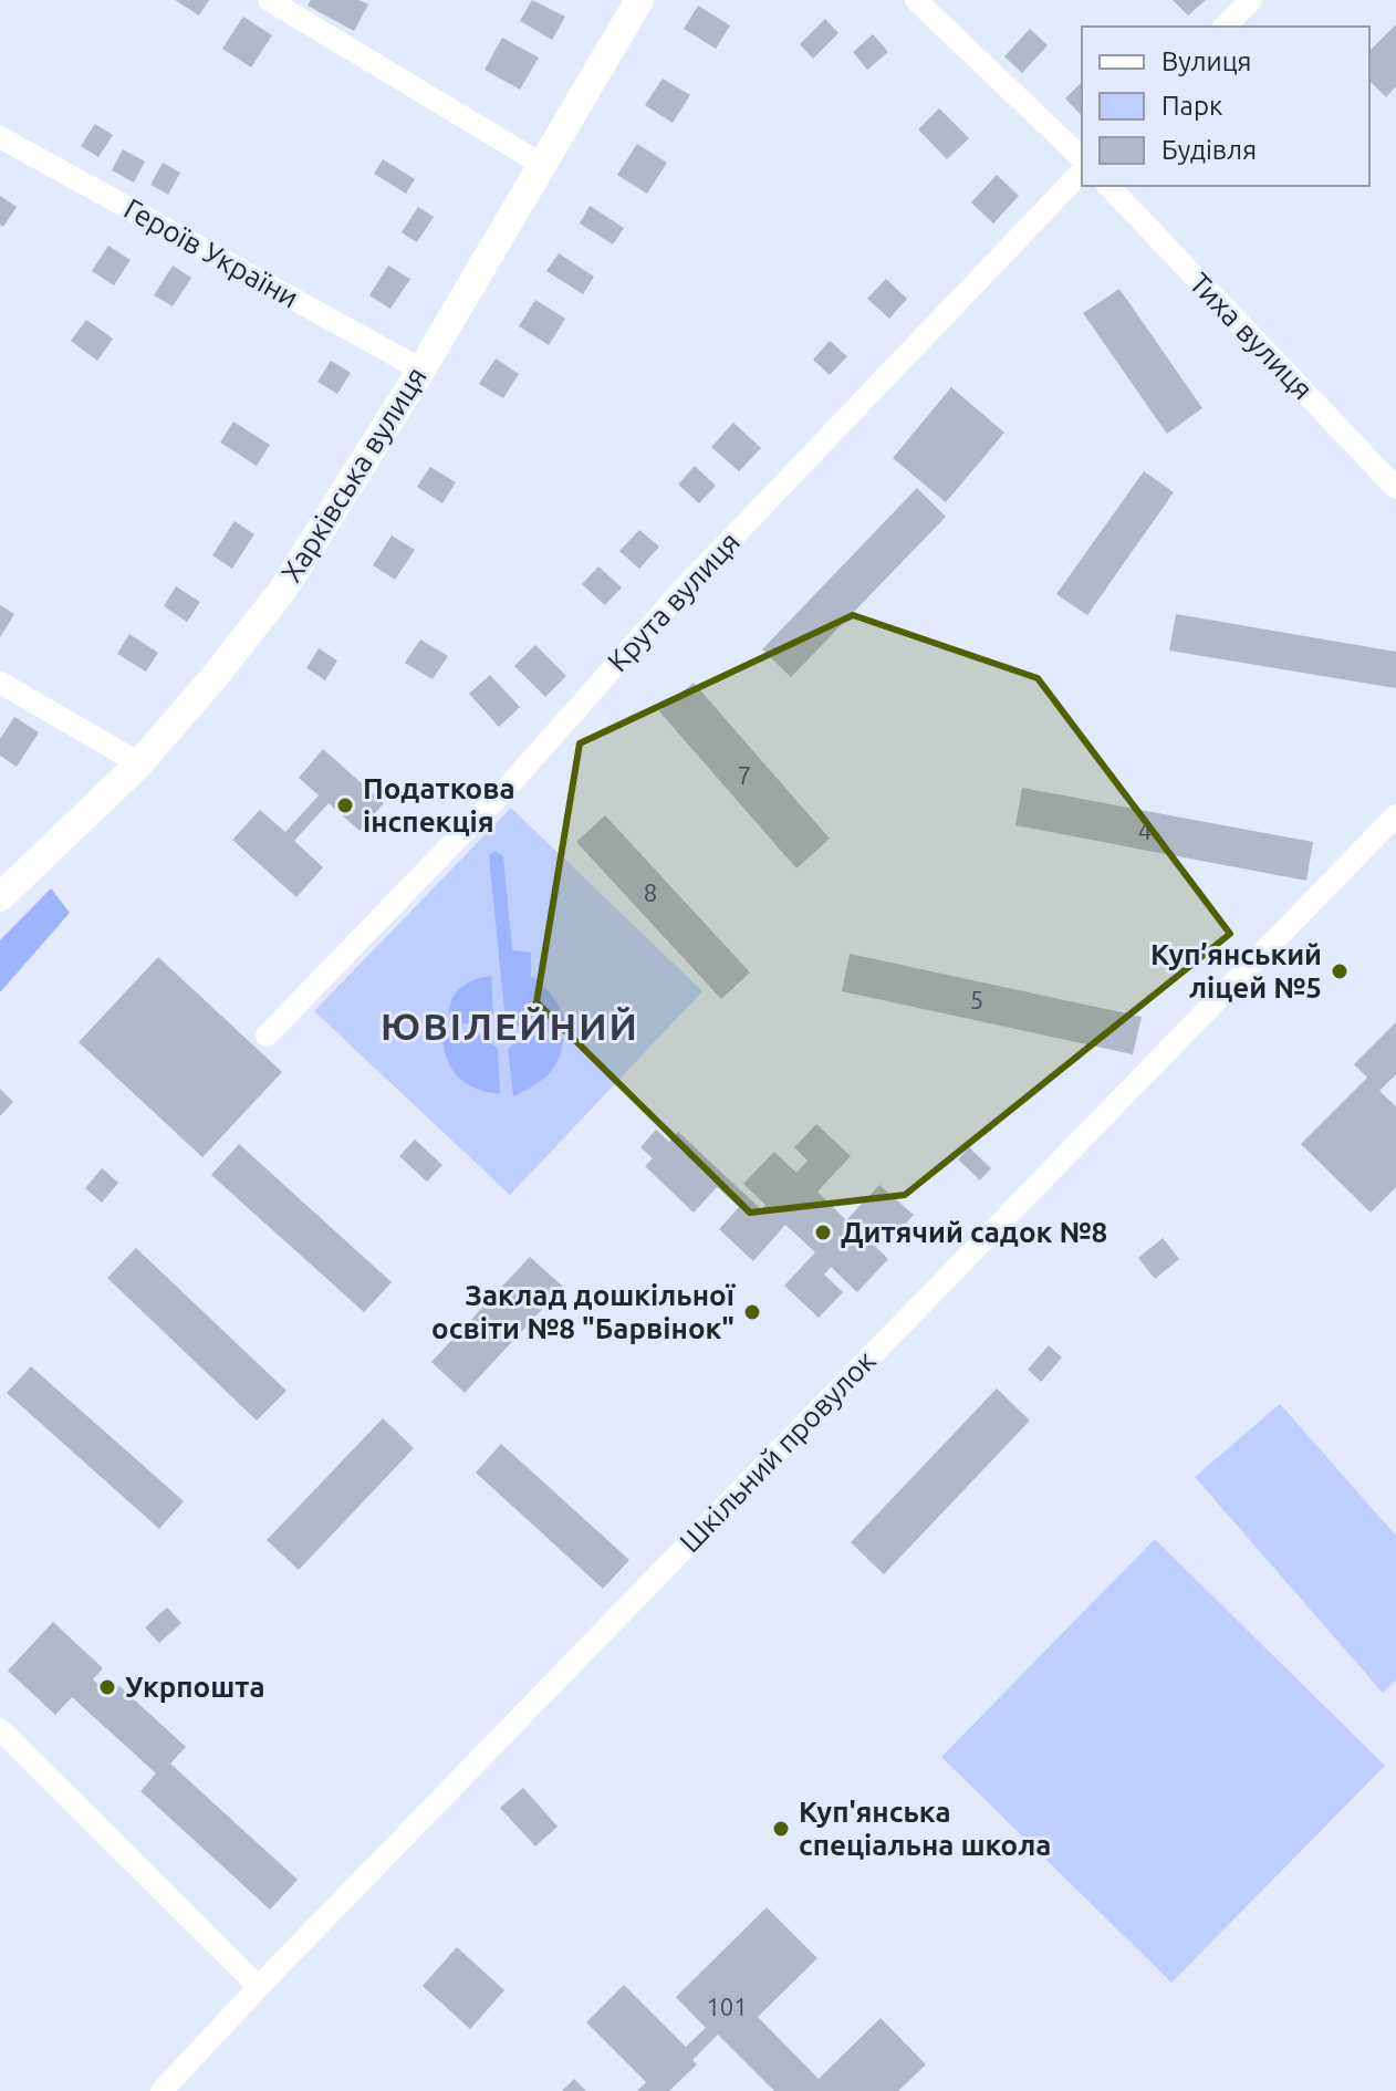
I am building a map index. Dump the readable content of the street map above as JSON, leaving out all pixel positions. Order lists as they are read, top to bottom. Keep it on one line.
{"streets":{"main road":["Харківська вулиця"],"street":["Героїв України","Тиха вулиця","Крута вулиця","Шкільний провулок"]},"crossings":[["Героїв України","Харківська вулиця"]],"districts":["ЮВІЛЕЙНИЙ"],"places":["Податкова інспекція","Куп’янський ліцей №5","Дитячий садок №8","Заклад дошкільної освіти №8 \"Барвінок\"","Укрпошта","Куп'янська спеціальна школа"],"house_numbers":["7","4","8","5","101"],"legend":["Вулиця","Парк","Будівля"]}
